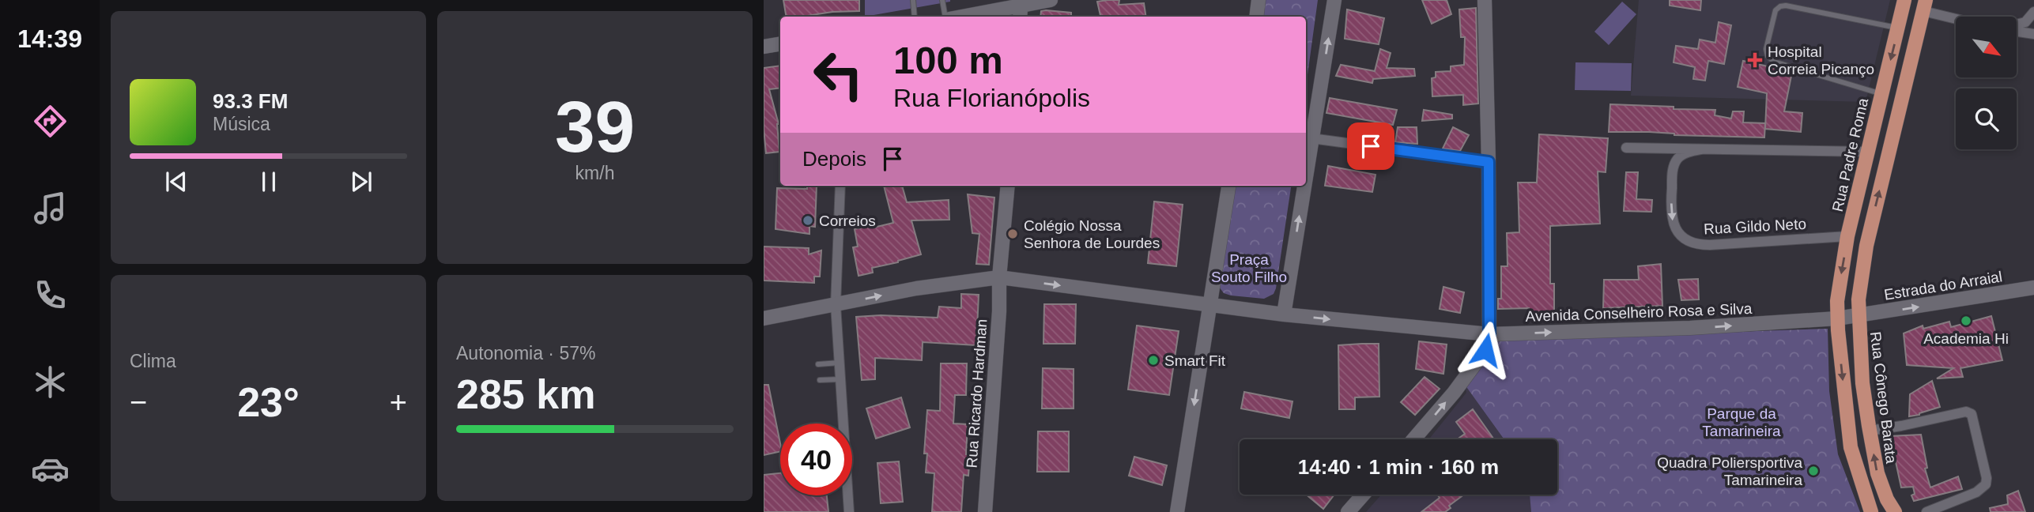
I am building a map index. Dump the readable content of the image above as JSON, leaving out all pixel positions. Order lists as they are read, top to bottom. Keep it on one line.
{"streets":{"main road":["Rua Padre Roma","Rua Cônego Barata"],"street":["Rua Gildo Neto","Estrada do Arraial","Avenida Conselheiro Rosa e Silva","Rua Ricardo Hardman"]},"crossings":[["Rua Padre Roma","Rua Gildo Neto"],["Rua Padre Roma","Avenida Conselheiro Rosa e Silva"],["Estrada do Arraial","Avenida Conselheiro Rosa e Silva"],["Estrada do Arraial","Rua Cônego Barata"],["Avenida Conselheiro Rosa e Silva","Rua Ricardo Hardman"],["Avenida Conselheiro Rosa e Silva","Rua Cônego Barata"]],"one_way":["Estrada do Arraial","Avenida Conselheiro Rosa e Silva"],"parks":["Praça Souto Filho","Parque da Tamarineira"],"places":{"health":["Hospital Correia Picanço"],"other":["Correios","Colégio Nossa Senhora de Lourdes","Academia Hi","Smart Fit","Quadra Poliersportiva Tamarineira"]},"north":"bottom right","page":{"tabs":"14:39","tile":[["39","km/h"],"Clima",["Autonomia · 57%","285 km"]],"turn":["100 m","Rua Florianópolis"],"song":["93.3 FM","Música"],"then":"Depois","heat":["−","23°","+"],"limit":"40","trip":"14:40 · 1 min · 160 m"}}
